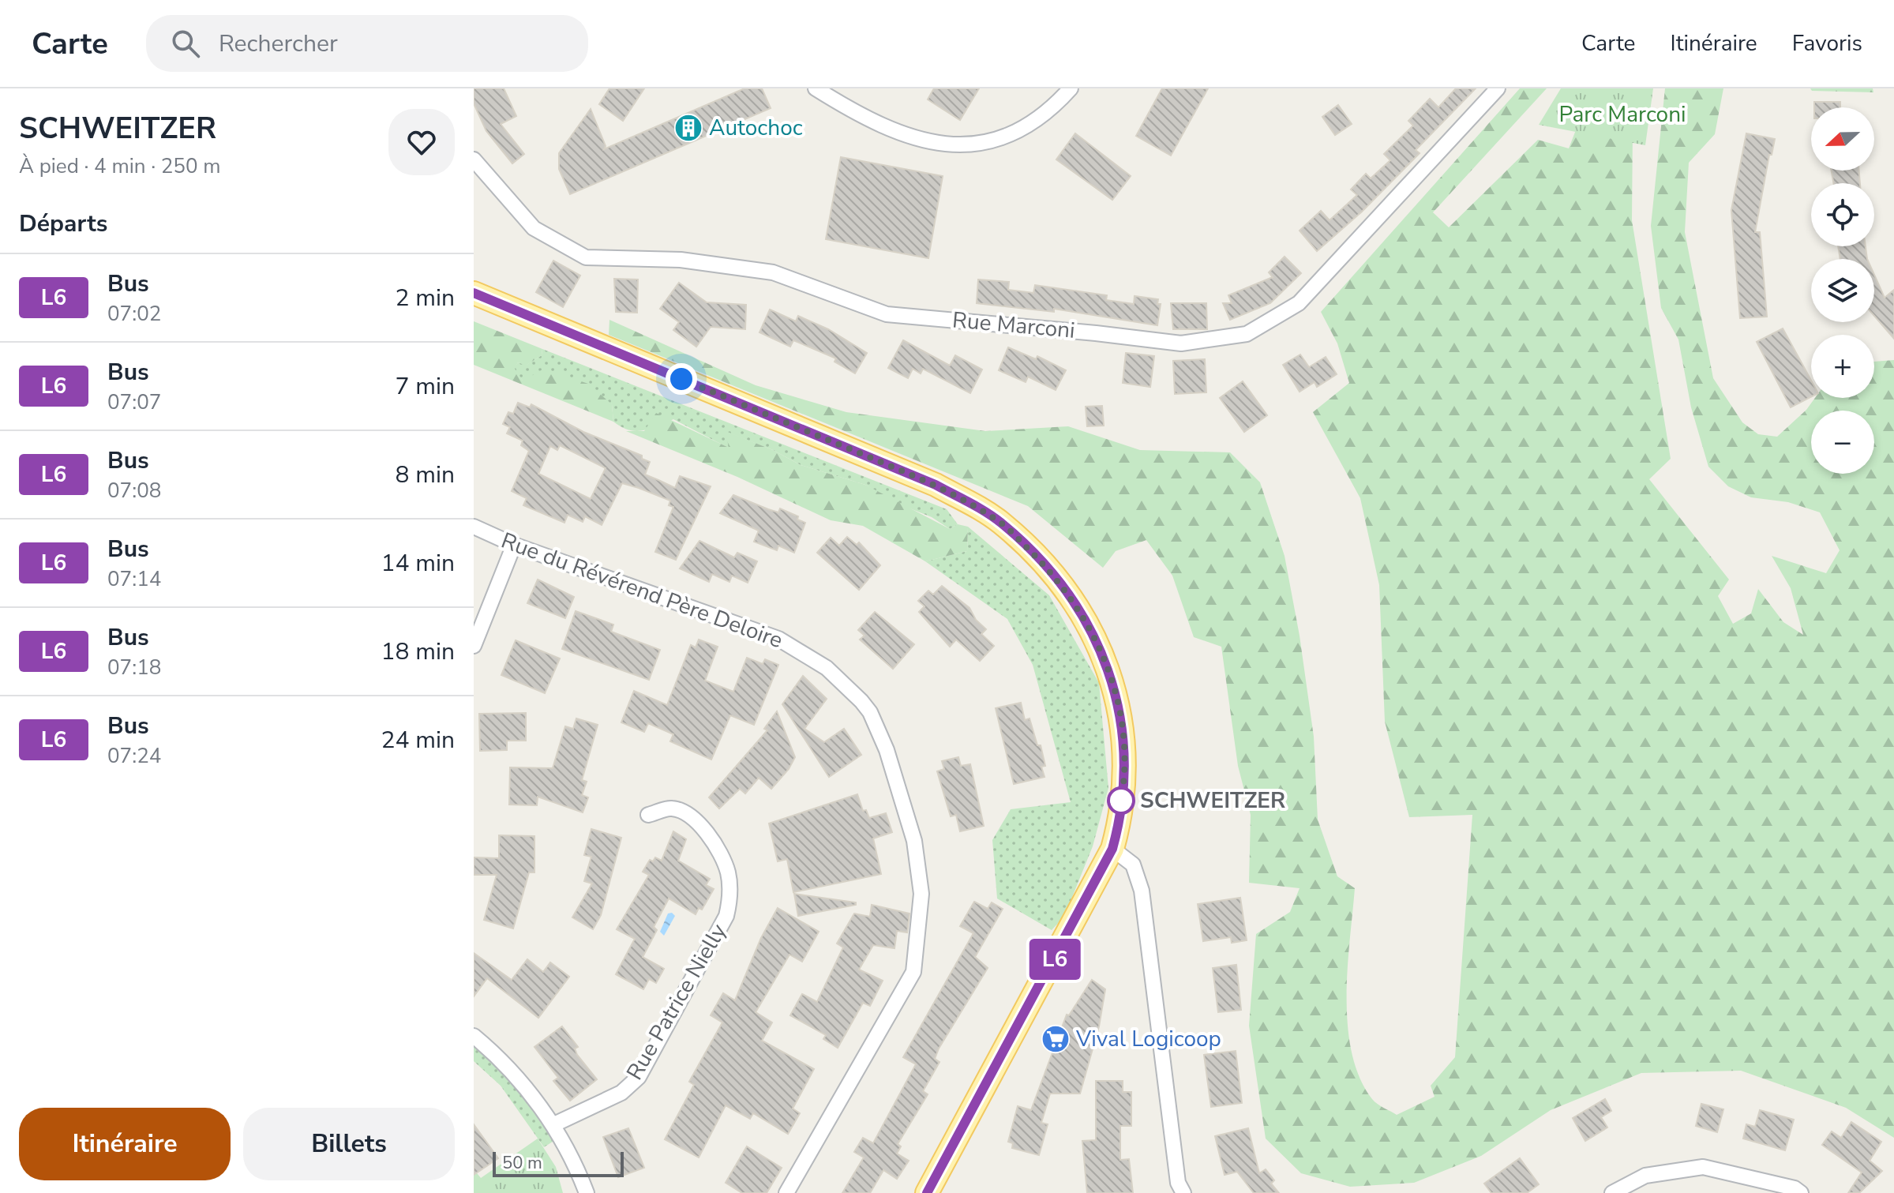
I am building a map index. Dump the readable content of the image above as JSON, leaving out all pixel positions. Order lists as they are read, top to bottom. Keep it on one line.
{"streets":{"street":["Rue Marconi","Rue du Révérend Père Deloire","Rue Patrice Nielly"]},"parks":["Parc Marconi"],"places":{"building":["Autochoc"],"other":["SCHWEITZER"],"supermarket":["Vival Logicoop"]},"lines":["bus line L6"],"scale_bar":"50 m","north":"left","page":{"header":"Carte","search":"Rechercher","nav":["Carte","Itinéraire","Favoris"],"heading":[["SCHWEITZER","À pied · 4 min · 250 m"],"Départs"],"on_map":"L6","map_buttons":["+","−"],"list":[{"mark":"L6","name":"Bus","note":"07:02","value":"2 min"},{"mark":"L6","name":"Bus","note":"07:07","value":"7 min"},{"mark":"L6","name":"Bus","note":"07:08","value":"8 min"},{"mark":"L6","name":"Bus","note":"07:14","value":"14 min"},{"mark":"L6","name":"Bus","note":"07:18","value":"18 min"},{"mark":"L6","name":"Bus","note":"07:24","value":"24 min"}],"buttons":["Itinéraire","Billets"],"scale":"50 m"}}
